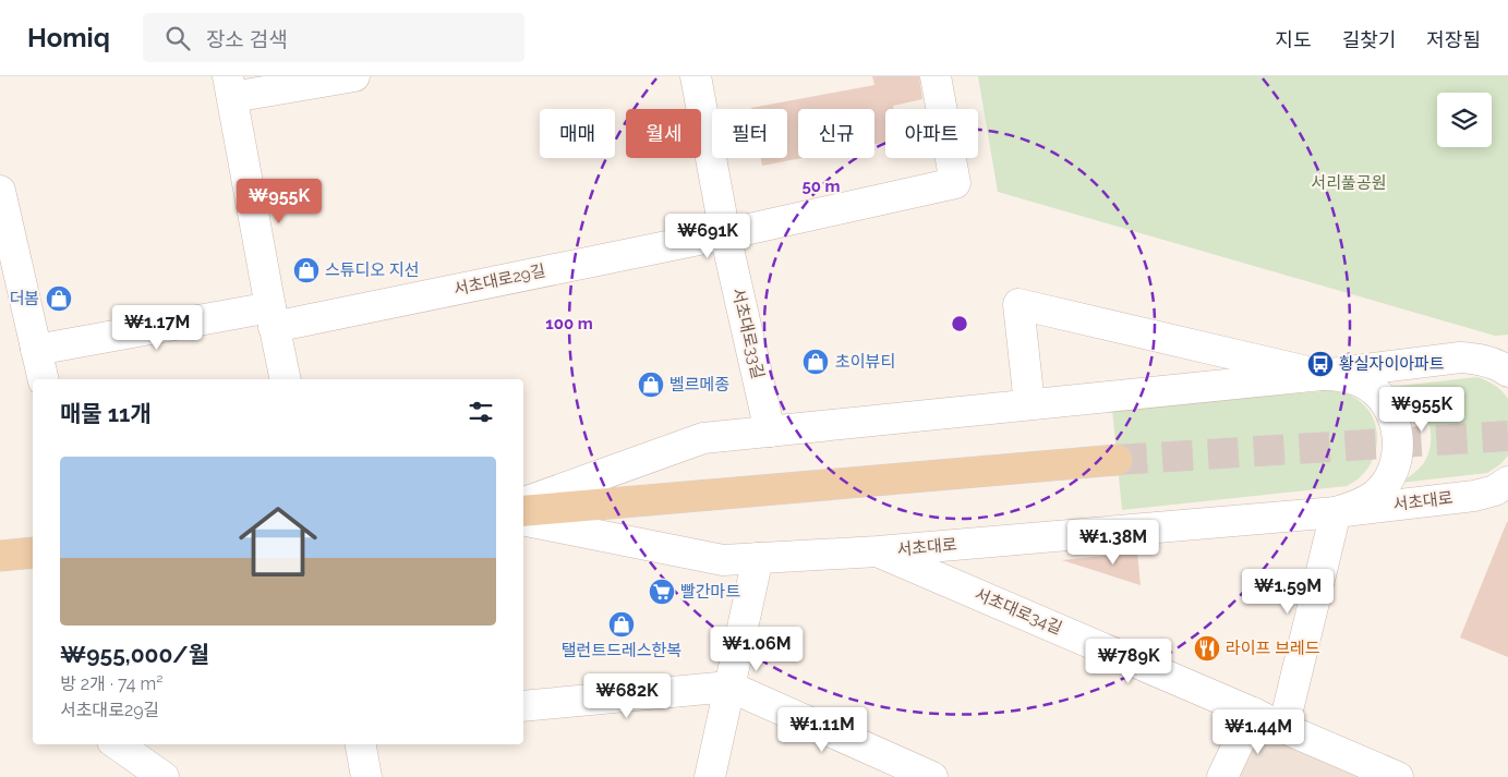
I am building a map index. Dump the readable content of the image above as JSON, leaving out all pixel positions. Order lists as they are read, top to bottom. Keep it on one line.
{"streets":{"street":["서초대로29길","서초대로33길","서초대로","서초대로34길"]},"crossings":[["서초대로29길","서초대로33길"],["서초대로33길","서초대로"],["서초대로","서초대로34길"]],"parks":["서리풀공원"],"places":{"shop":["스튜디오 지선","더봄","초이뷰티","벨르메종","탤런트드레스한복"],"bus stop":["황실자이아파트"],"supermarket":["빨간마트"],"restaurant":["라이프 브레드"]},"page":{"header":"Homiq","search":"장소 검색","nav":["지도","길찾기","저장됨"],"chip":["매매","월세","필터","신규","아파트"],"price":["₩955K","₩691K","₩1.17M","₩955K","₩1.38M","₩1.59M","₩1.06M","₩789K","₩682K","₩1.11M","₩1.44M"],"heading":"매물 11개","list":[{"name":"₩955,000/월","note":"방 2개 · 74 m² · 서초대로29길"}]},"rings":["50 m","100 m"]}
